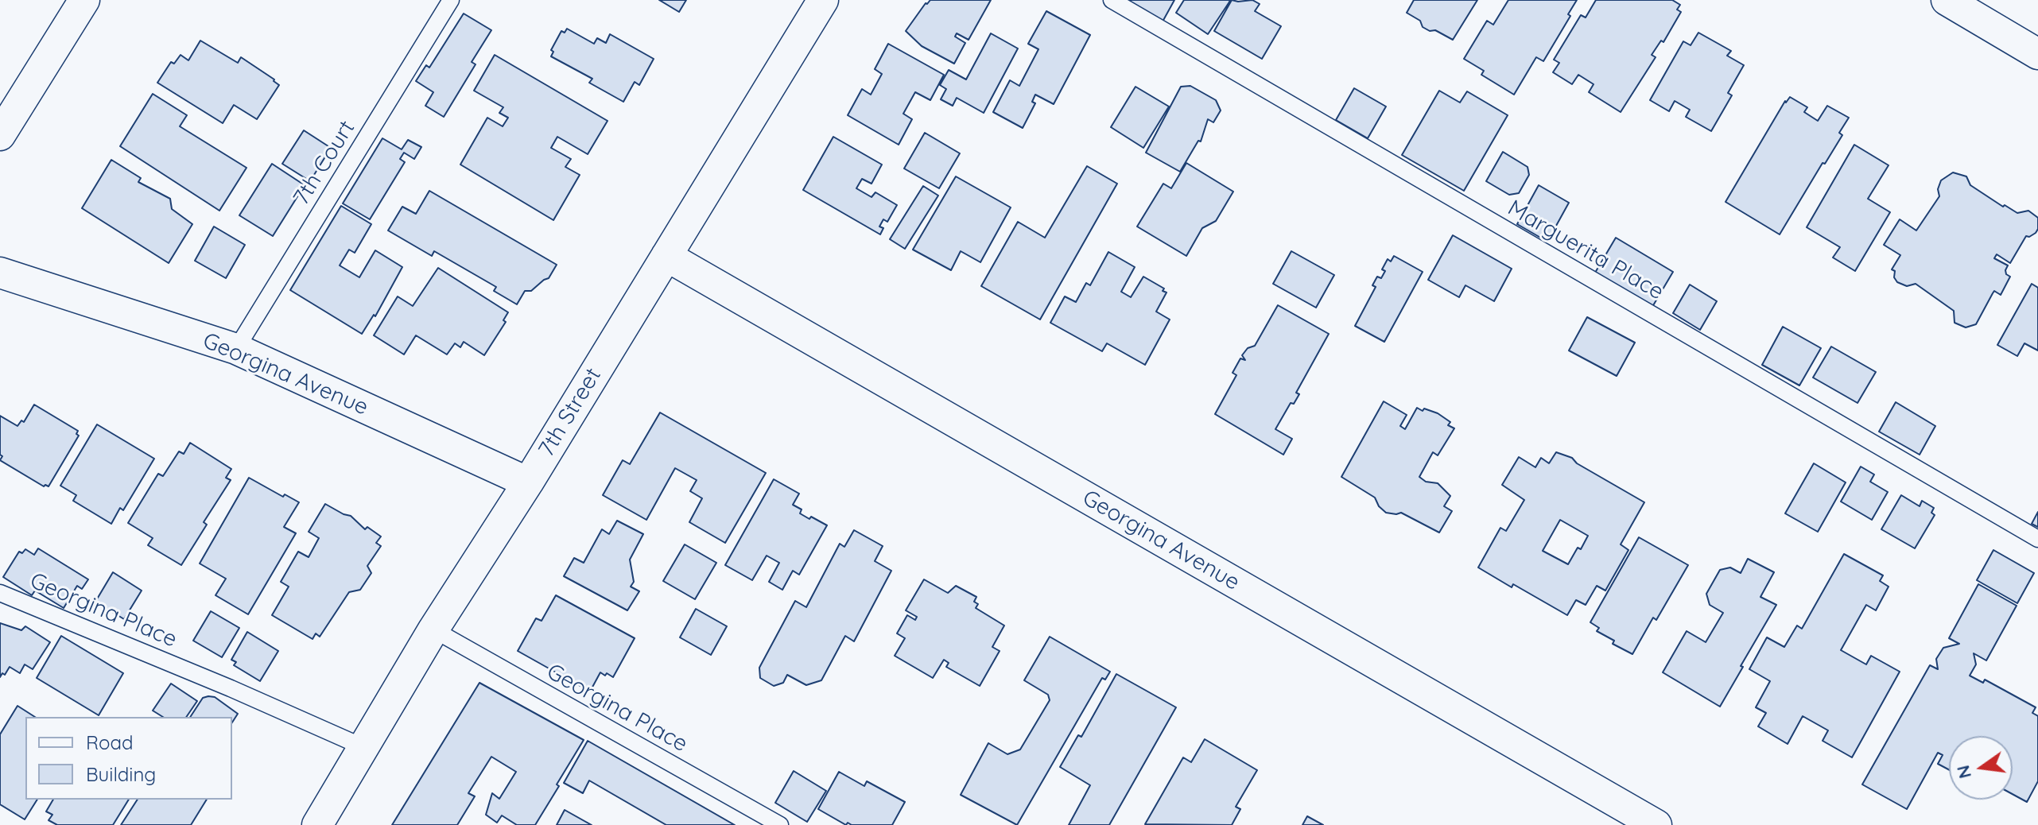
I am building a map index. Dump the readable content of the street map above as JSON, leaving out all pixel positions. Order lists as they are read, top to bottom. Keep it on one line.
{"streets":{"street":["Georgina Avenue","7th Street"],"lane":["7th Court","Marguerita Place","Georgina Place"]},"crossings":[["7th Court","Georgina Avenue"],["Georgina Avenue","7th Street"],["7th Street","Georgina Place"]],"legend":["Road","Building"],"north":"left"}
